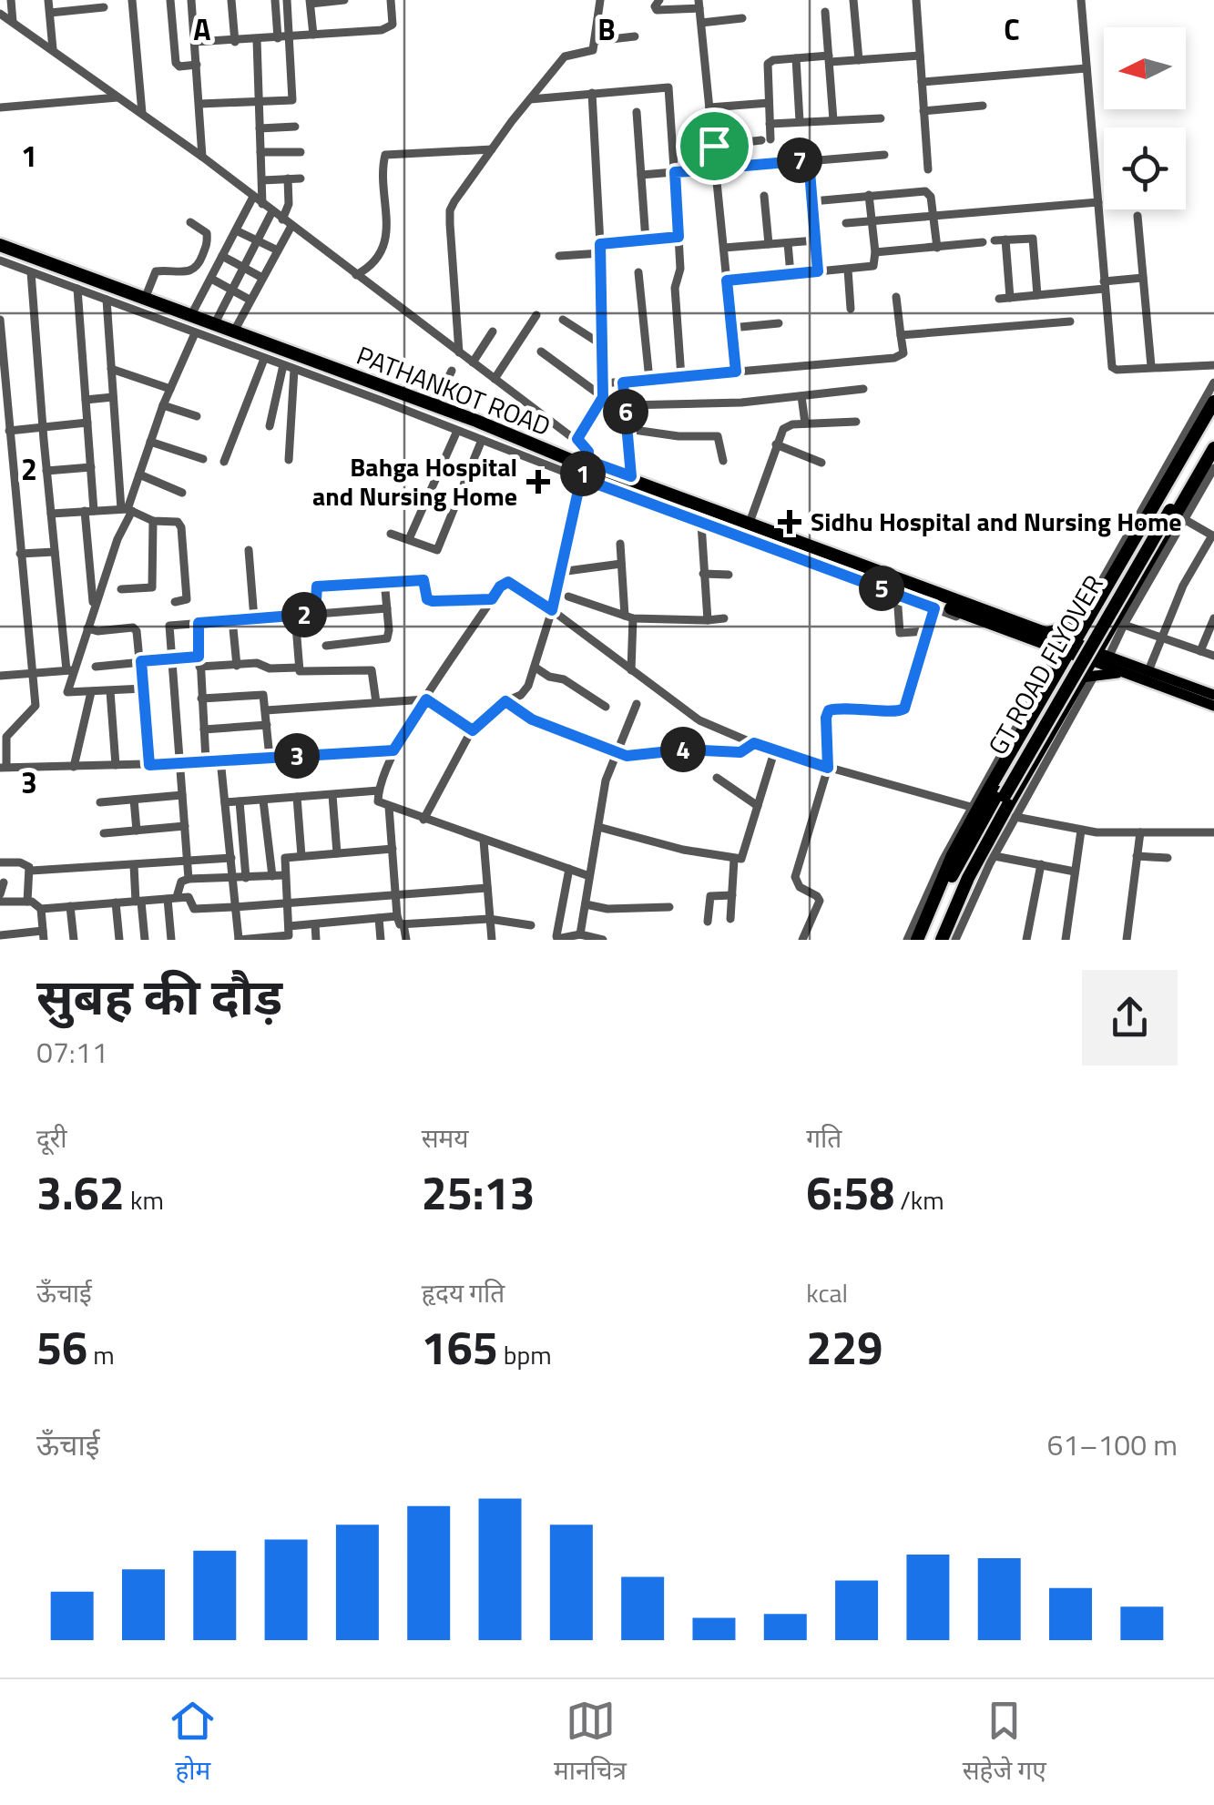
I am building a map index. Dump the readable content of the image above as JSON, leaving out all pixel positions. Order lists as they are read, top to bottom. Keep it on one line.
{"streets":{"highway":["PATHANKOT ROAD","GT ROAD FLYOVER"]},"places":{"health":["Bahga Hospital and Nursing Home","Sidhu Hospital and Nursing Home"]},"north":"left","page":{"pins":["7","6","1","5","2","4","3"],"heading":["सुबह की दौड़","07:11"],"stats":[["दूरी","3.62 km"],["समय","25:13"],["गति","6:58 /km"],["ऊँचाई","56 m"],["हृदय गति","165 bpm"],["kcal","229"]],"chart":["ऊँचाई","61–100 m"],"tabs":["होम","मानचित्र","सहेजे गए"]},"grid":{"columns":["A","B","C"],"rows":["1","2","3"]}}
